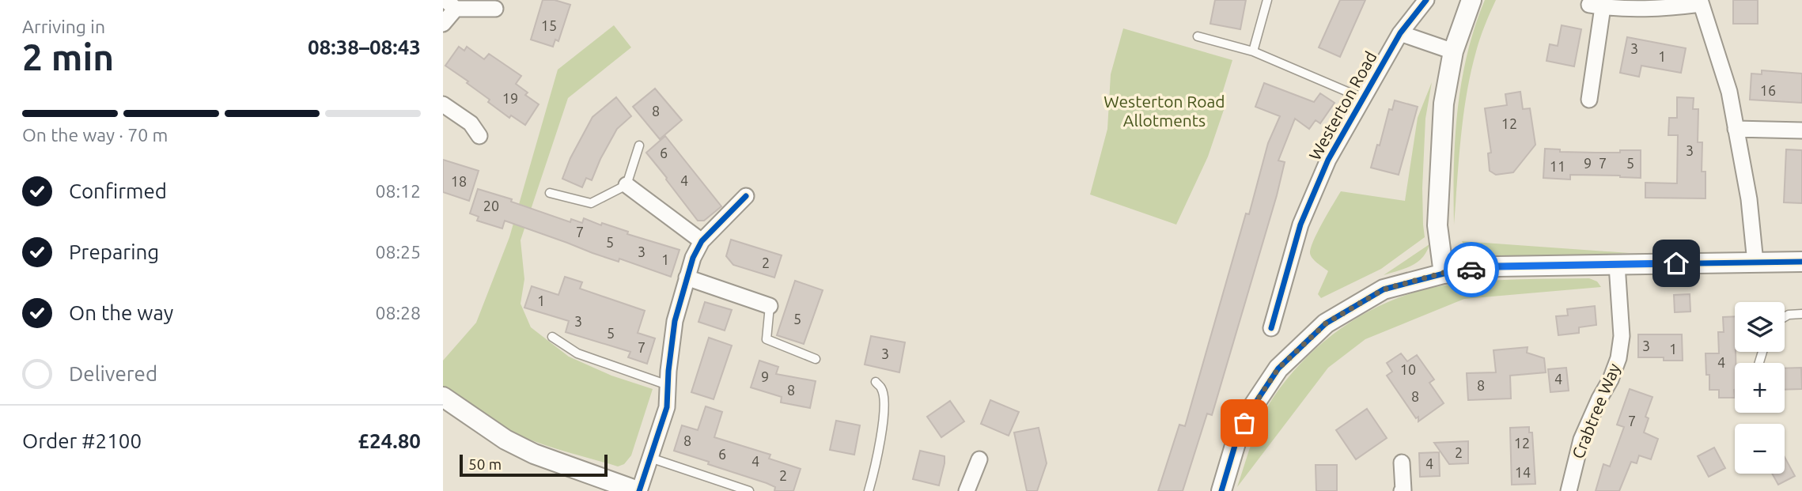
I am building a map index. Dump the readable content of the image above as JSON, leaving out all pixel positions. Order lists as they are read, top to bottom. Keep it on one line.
{"streets":{"street":["Westerton Road","Crabtree Way"]},"parks":["Westerton Road Allotments"],"house_numbers":["15","3","1","16","19","8","12","3","6","9","7","5","11","4","18","20","7","5","3","1","2","1","5","3","5","3","7","1","3","4","10","9","4","8","8","8","7","8","12","2","6","4","4","14","2"],"scale_bar":"50 m","page":{"heading":["2 min","Arriving in","08:38–08:43"],"panel":["Order #2100","£24.80"],"bar":"On the way · 70 m","list":[["Confirmed","08:12"],["Preparing","08:25"],["On the way","08:28"],"Delivered"],"map_buttons":["+","−"],"scale":"50 m"}}
